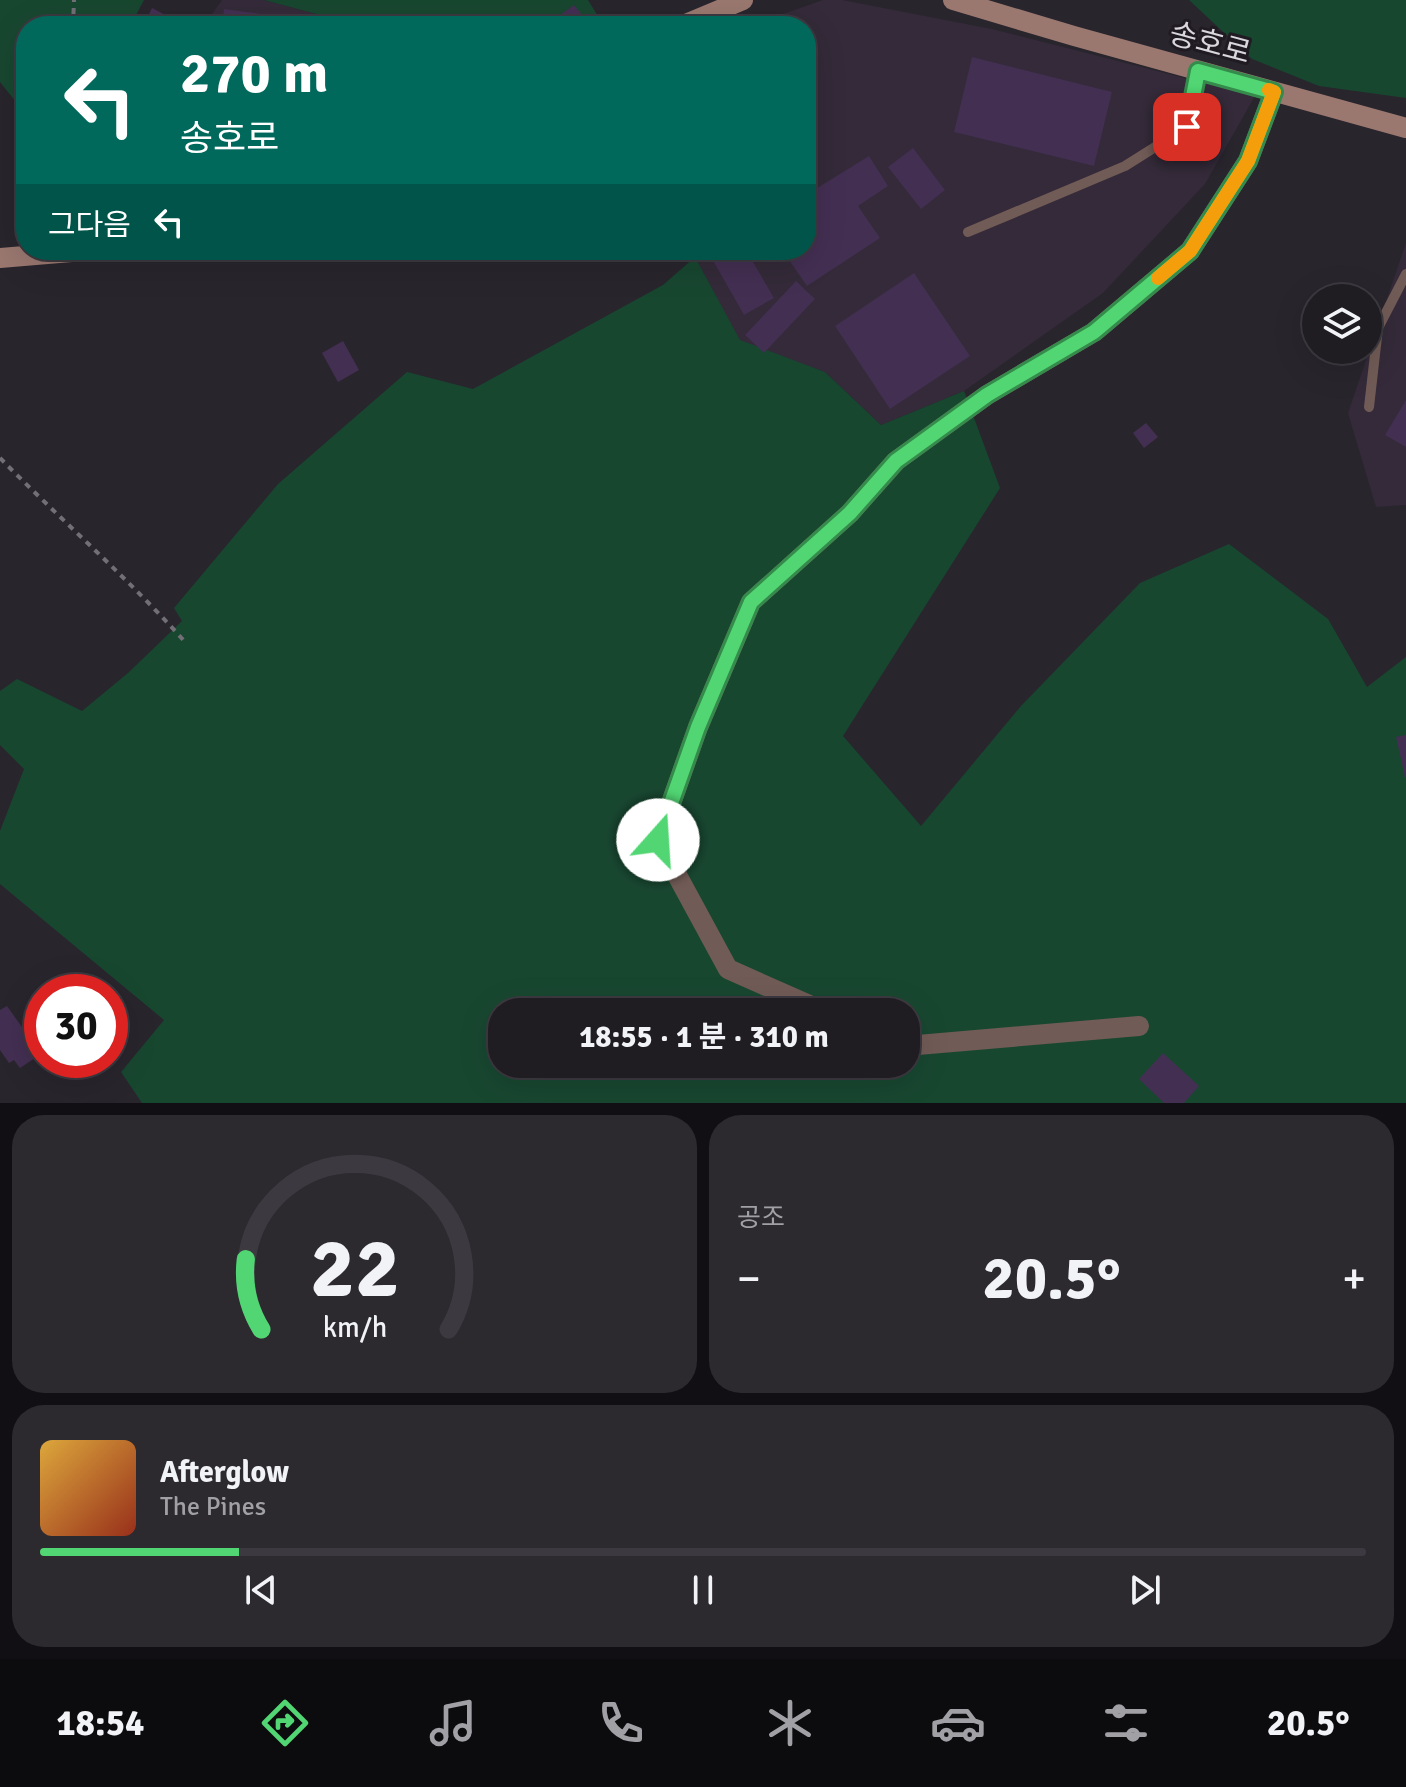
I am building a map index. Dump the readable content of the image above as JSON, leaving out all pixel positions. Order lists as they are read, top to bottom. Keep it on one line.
{"streets":{"main road":["송호로"]},"page":{"turn":["270 m","송호로"],"then":"그다음","limit":"30","trip":"18:55 · 1 분 · 310 m","tile":"공조","heat":["−","20.5°","+"],"song":["Afterglow","The Pines"],"tabs":["18:54","20.5°"],"gauge":["22","km/h"]}}
